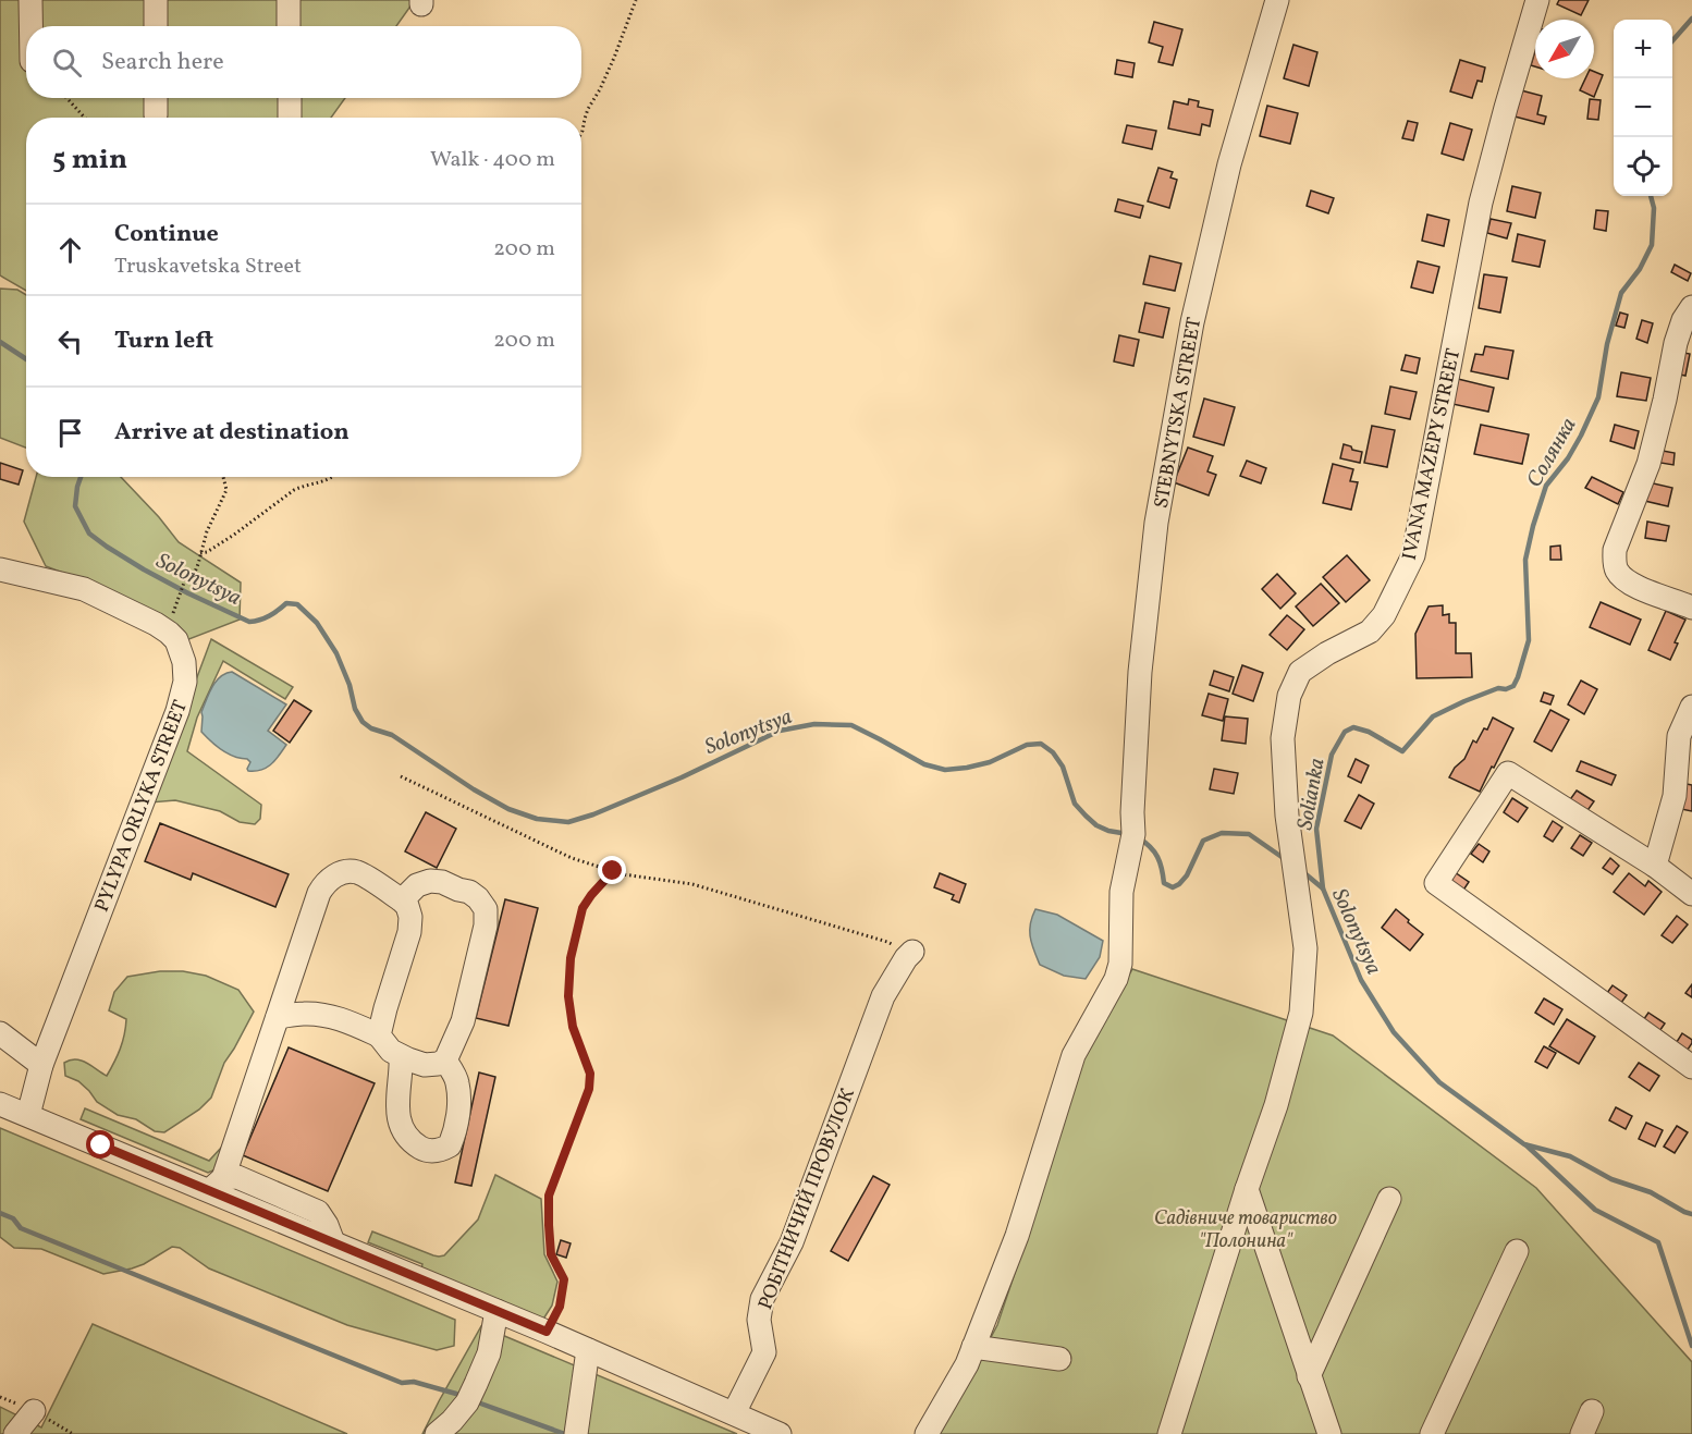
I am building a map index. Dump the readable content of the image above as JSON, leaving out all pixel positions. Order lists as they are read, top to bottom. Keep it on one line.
{"streets":{"street":["STEBNYTSKA STREET","IVANA MAZEPY STREET","PYLYPA ORLYKA STREET","РОБІТНИЧИЙ ПРОВУЛОК"]},"water":["Солянка","Solonytsya","Solianka"],"parks":["Садівниче товариство \"Полонина\""],"north":"bottom left","page":{"map_buttons":["+","−"],"search":"Search here","heading":["5 min","Walk · 400 m"],"list":[["Continue","Truskavetska Street","200 m"],["Turn left","200 m"],"Arrive at destination"]}}
